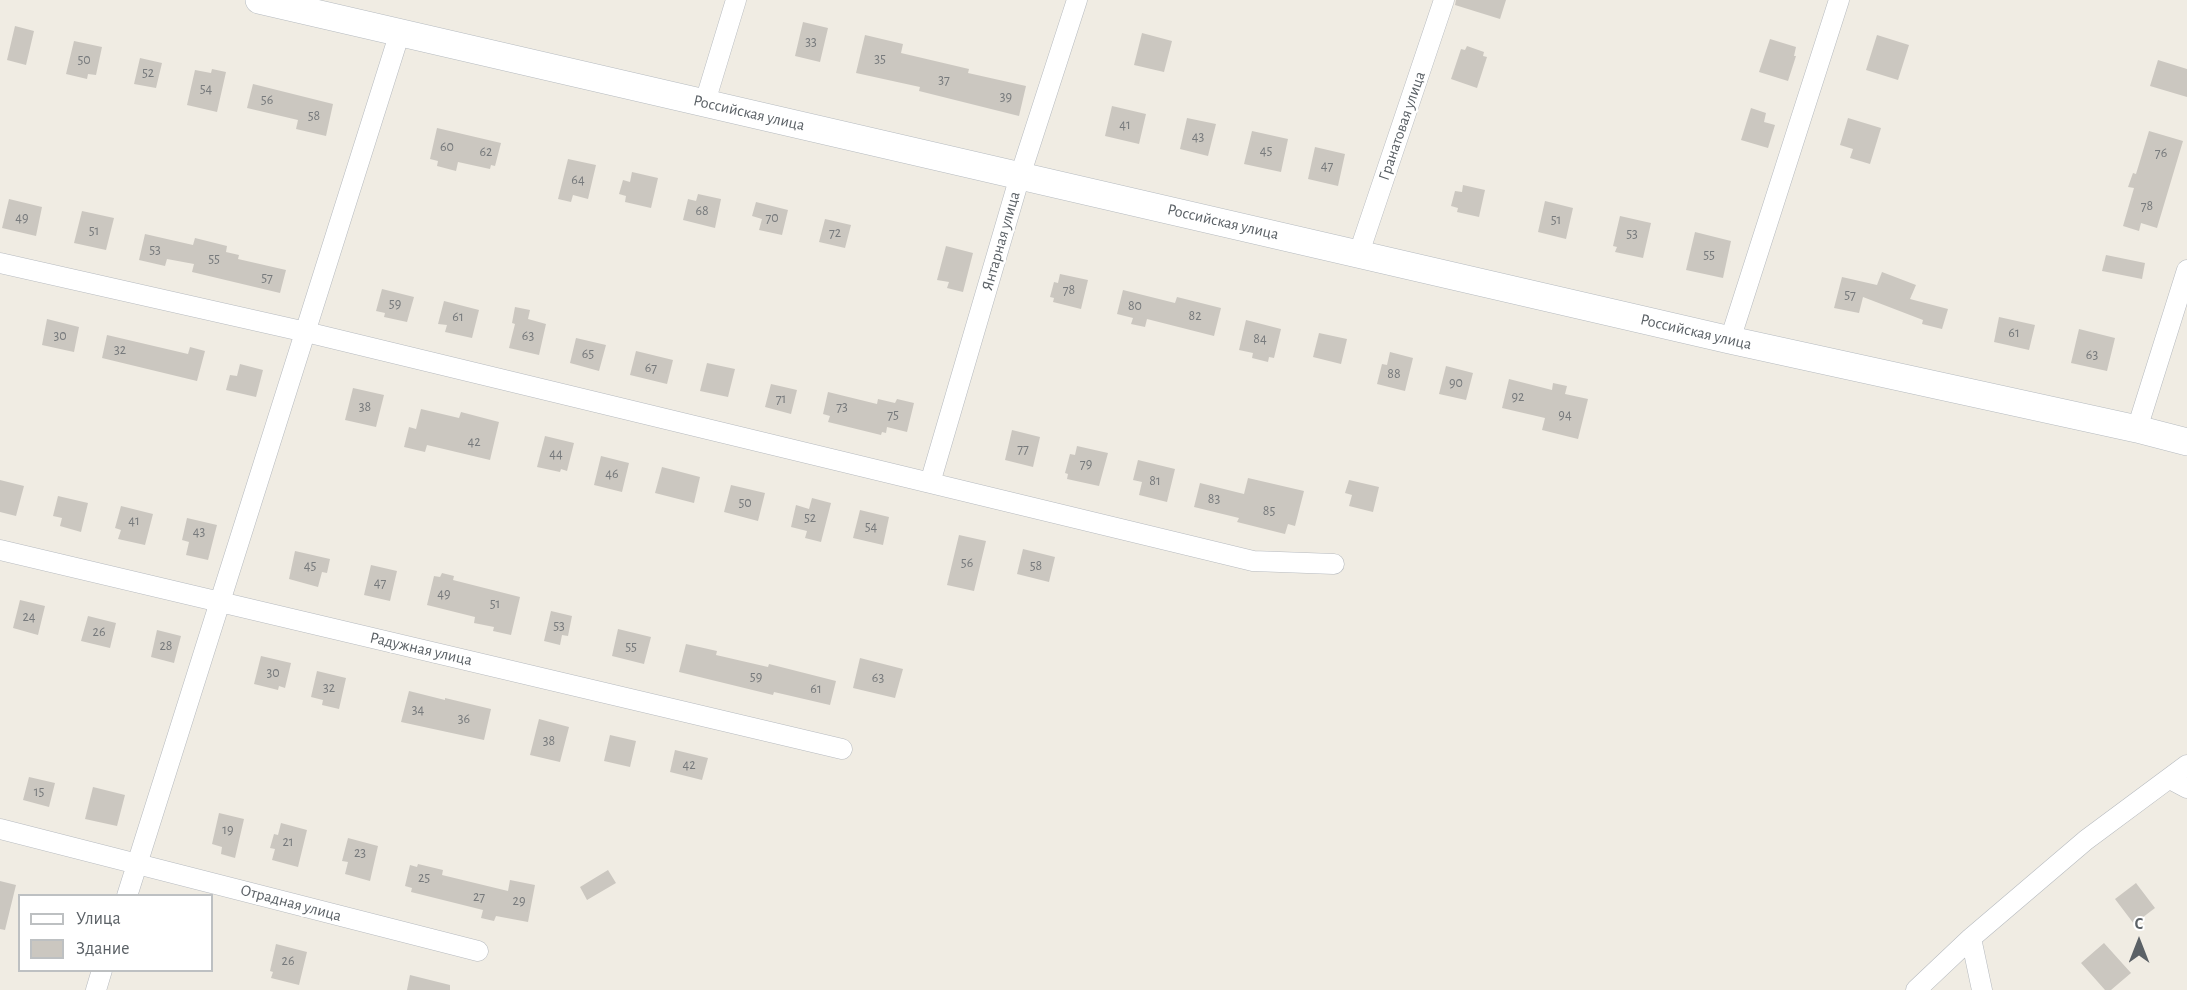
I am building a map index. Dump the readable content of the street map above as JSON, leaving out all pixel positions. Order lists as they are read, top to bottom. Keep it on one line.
{"streets":{"main road":["Российская улица"],"street":["Гранатовая улица","Янтарная улица","Радужная улица","Отрадная улица"]},"crossings":[["Российская улица","Гранатовая улица"],["Российская улица","Янтарная улица"]],"house_numbers":["33","35","50","52","37","54","39","56","58","41","43","60","45","62","76","47","64","78","68","49","70","51","51","72","53","53","55","55","57","78","57","59","80","82","61","61","30","63","84","32","65","63","67","88","90","92","71","38","73","75","94","42","77","44","79","46","81","83","50","85","52","41","54","43","56","45","58","47","49","51","24","53","26","28","55","30","59","63","32","61","34","36","38","42","15","19","21","23","25","27","29","26"],"legend":["Улица","Здание"],"north":"top"}
